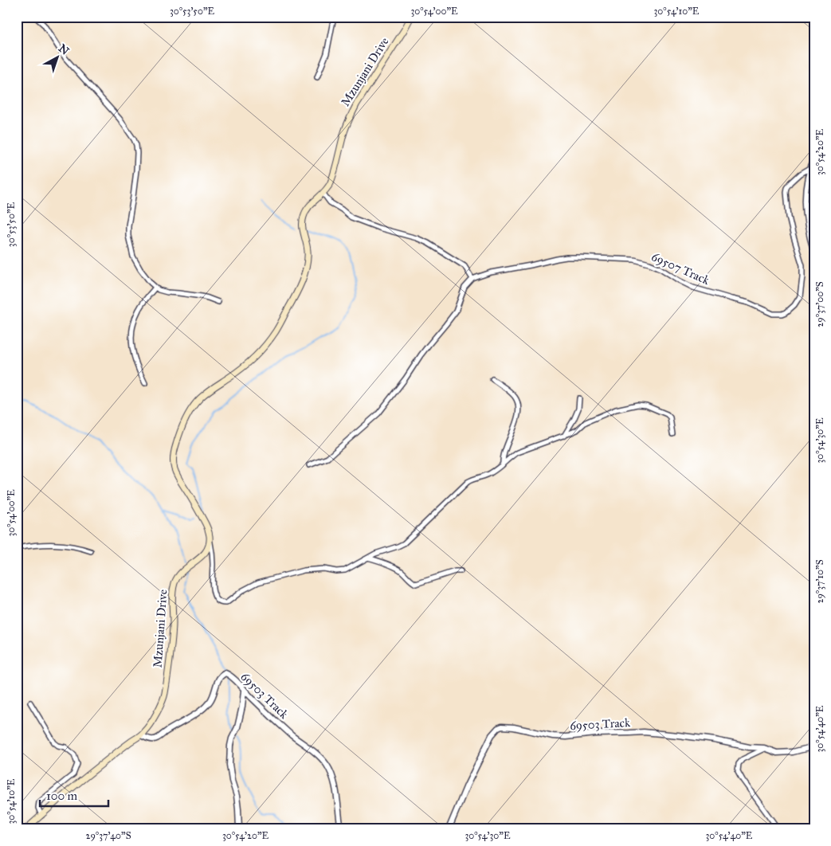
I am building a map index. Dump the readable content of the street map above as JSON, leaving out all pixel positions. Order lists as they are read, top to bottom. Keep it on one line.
{"streets":{"main road":["Mzunjani Drive"],"street":["69507 Track","69503 Track"]},"crossings":[["Mzunjani Drive","69503 Track"]],"scale_bar":"100 m","north":"top right","coordinates":["30°53'50\"E","30°54'00\"E","30°54'10\"E","30°54'20\"E","29°37'00\"S","30°54'30\"E","29°37'10\"S","30°54'40\"E","29°37'40\"S"]}
